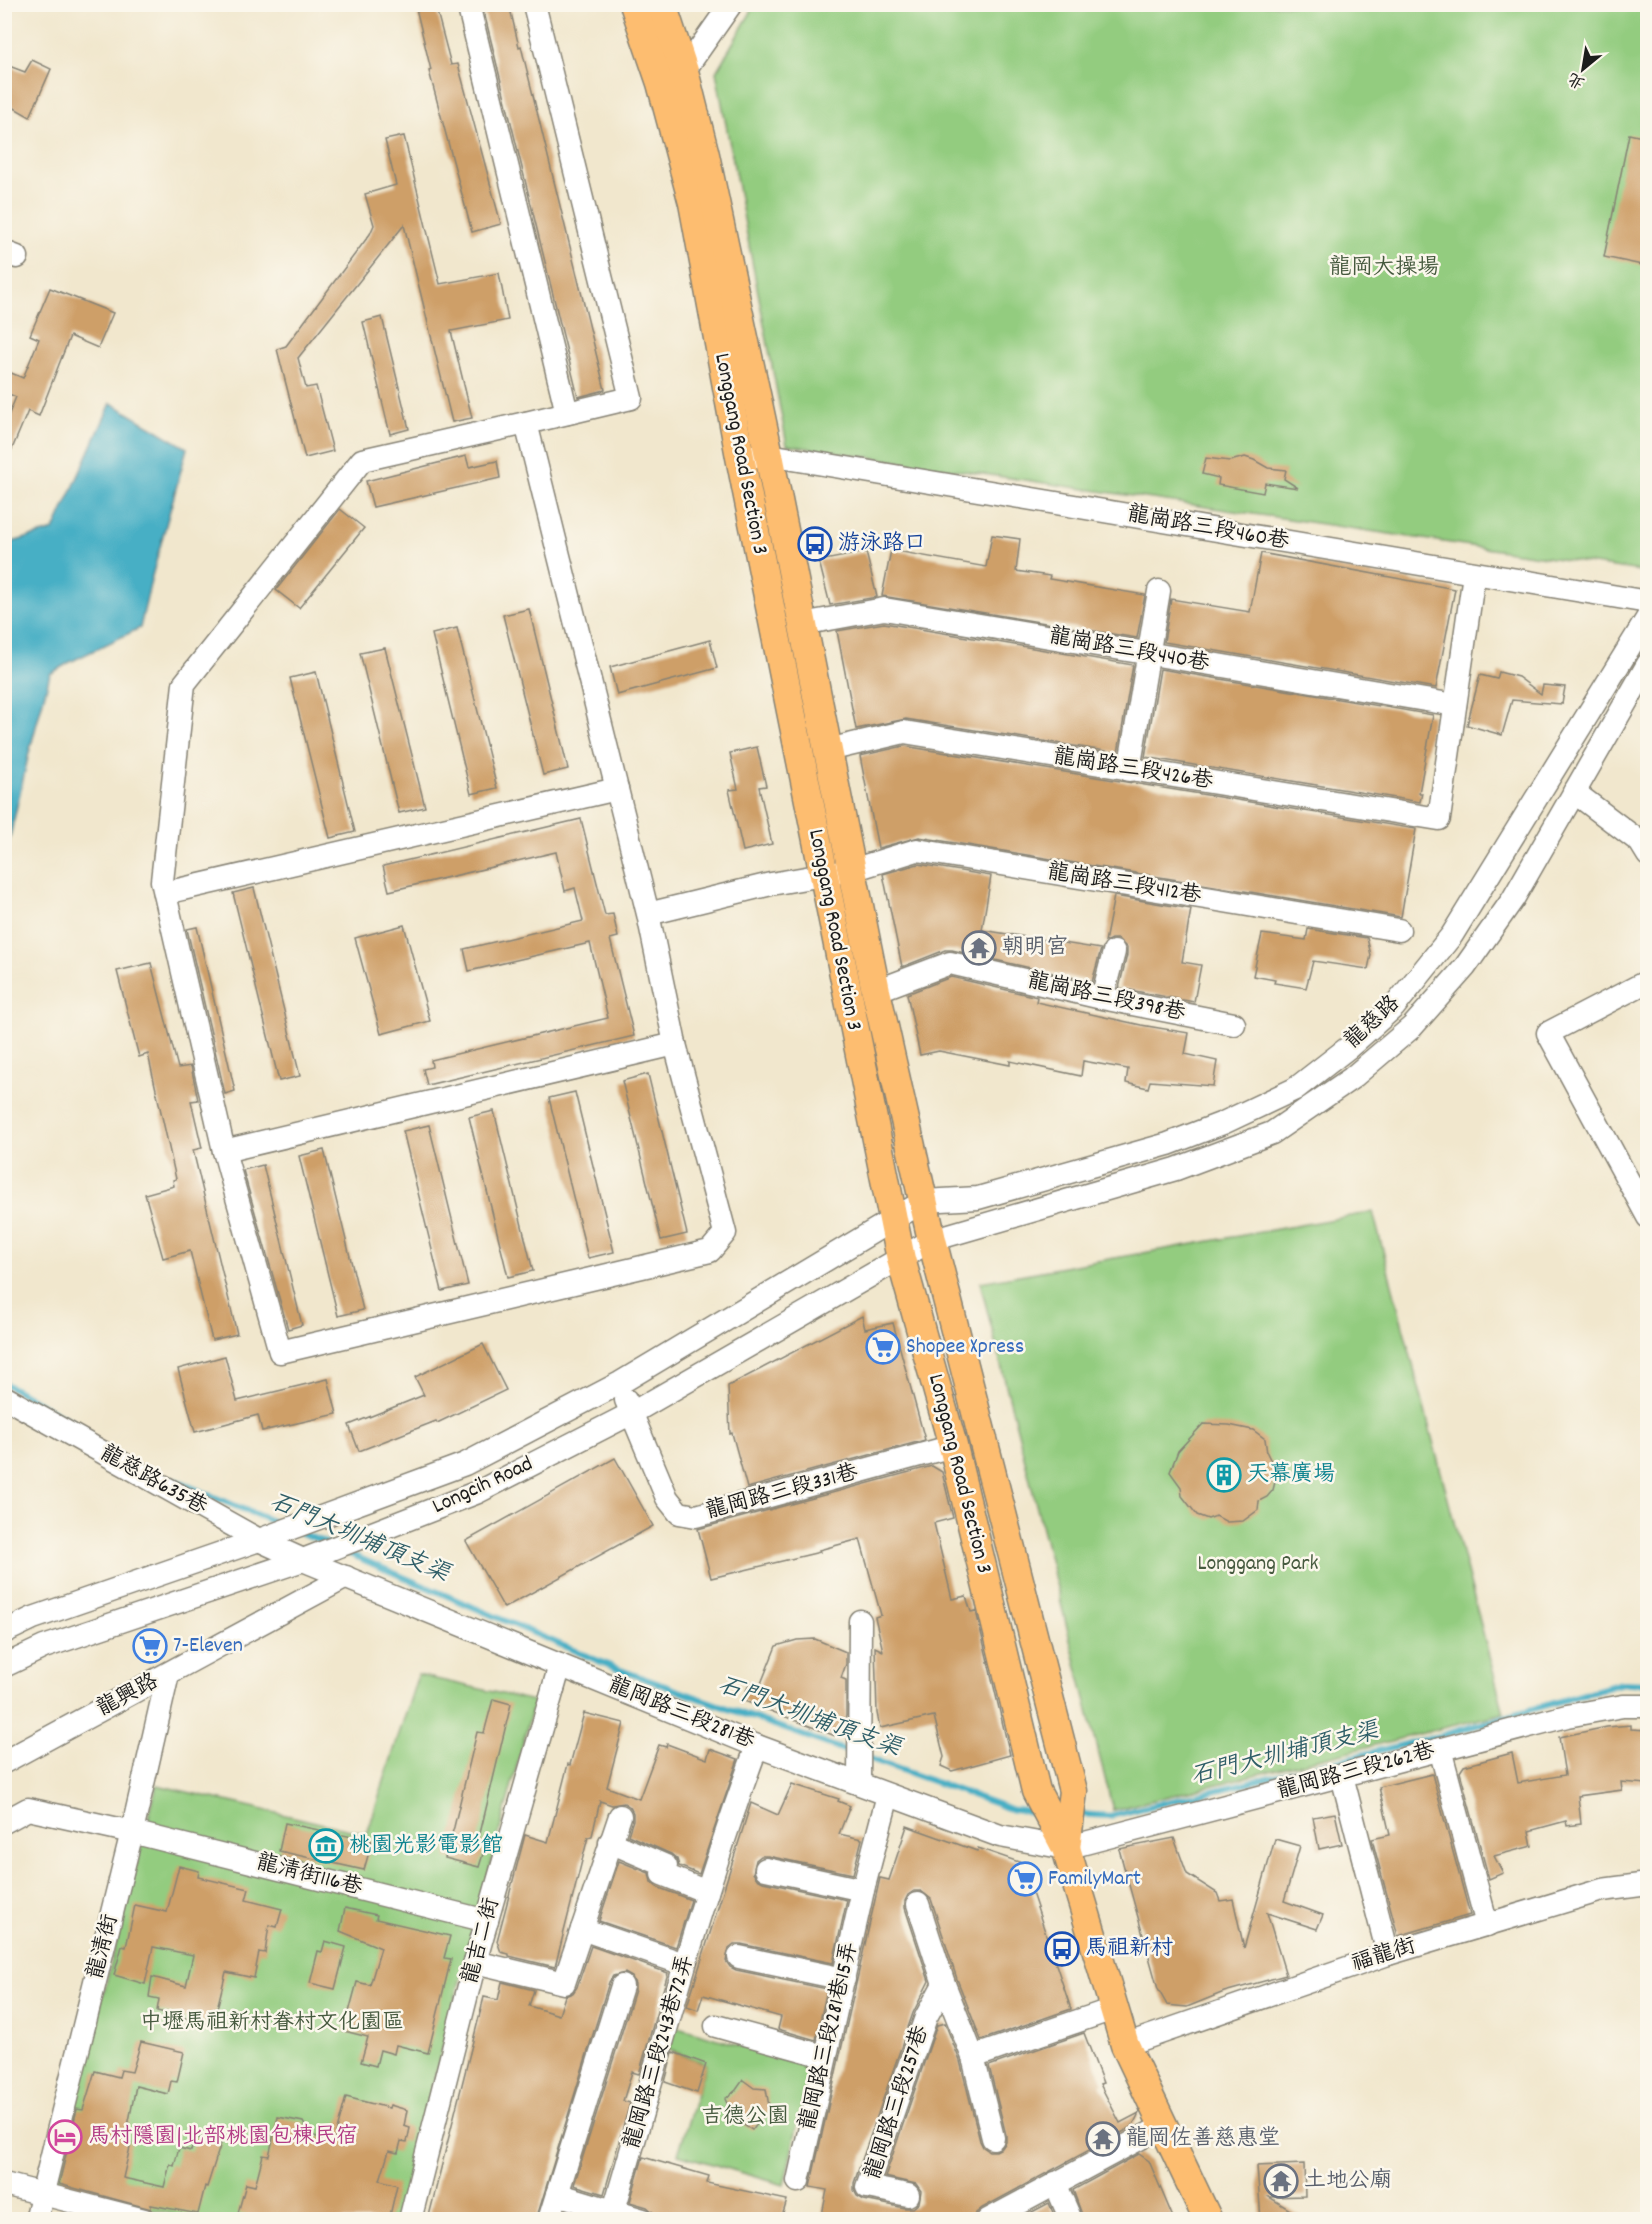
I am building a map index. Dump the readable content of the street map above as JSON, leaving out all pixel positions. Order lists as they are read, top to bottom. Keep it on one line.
{"streets":{"main road":["Longgang Road Section 3"],"street":["龍崗路三段460巷","龍崗路三段440巷","龍崗路三段426巷","龍崗路三段412巷","龍崗路三段398巷","龍慈路","龍慈路635巷","Longcih Road","龍岡路三段331巷","龍興路","龍岡路三段281巷","龍岡路三段262巷","龍清街116巷","龍吉二街","龍清街","福龍街","龍岡路三段281巷15弄","龍岡路三段243巷72弄","龍岡路三段257巷"]},"crossings":[["Longgang Road Section 3","龍崗路三段460巷"],["Longgang Road Section 3","龍崗路三段440巷"],["Longgang Road Section 3","龍崗路三段426巷"],["Longgang Road Section 3","龍崗路三段412巷"],["Longgang Road Section 3","龍崗路三段398巷"],["Longgang Road Section 3","龍慈路"],["Longgang Road Section 3","Longcih Road"],["Longgang Road Section 3","龍岡路三段331巷"],["Longgang Road Section 3","龍岡路三段281巷"],["Longgang Road Section 3","龍岡路三段262巷"],["Longgang Road Section 3","福龍街"],["龍崗路三段440巷","龍崗路三段426巷"],["龍慈路","Longcih Road"],["龍慈路635巷","Longcih Road"],["龍慈路635巷","龍岡路三段281巷"],["Longcih Road","龍岡路三段331巷"],["Longcih Road","龍岡路三段281巷"],["龍興路","龍岡路三段281巷"],["龍興路","龍清街"],["龍岡路三段281巷","龍岡路三段262巷"],["龍岡路三段281巷","龍吉二街"],["龍岡路三段281巷","龍岡路三段281巷15弄"],["龍岡路三段281巷","龍岡路三段243巷72弄"],["龍清街116巷","龍吉二街"],["龍清街116巷","龍清街"]],"water":["石門大圳埔頂支渠"],"parks":["龍岡大操場","Longgang Park","中壢馬祖新村眷村文化園區","吉德公園"],"places":{"bus stop":["游泳路口","馬祖新村"],"temple":["朝明宮","龍岡佐善慈惠堂","土地公廟"],"supermarket":["Shopee Xpress","7-Eleven","FamilyMart"],"building":["天幕廣場"],"museum":["桃園光影電影館"],"hotel":["馬村隱園|北部桃園包棟民宿"]},"north":"bottom left"}
